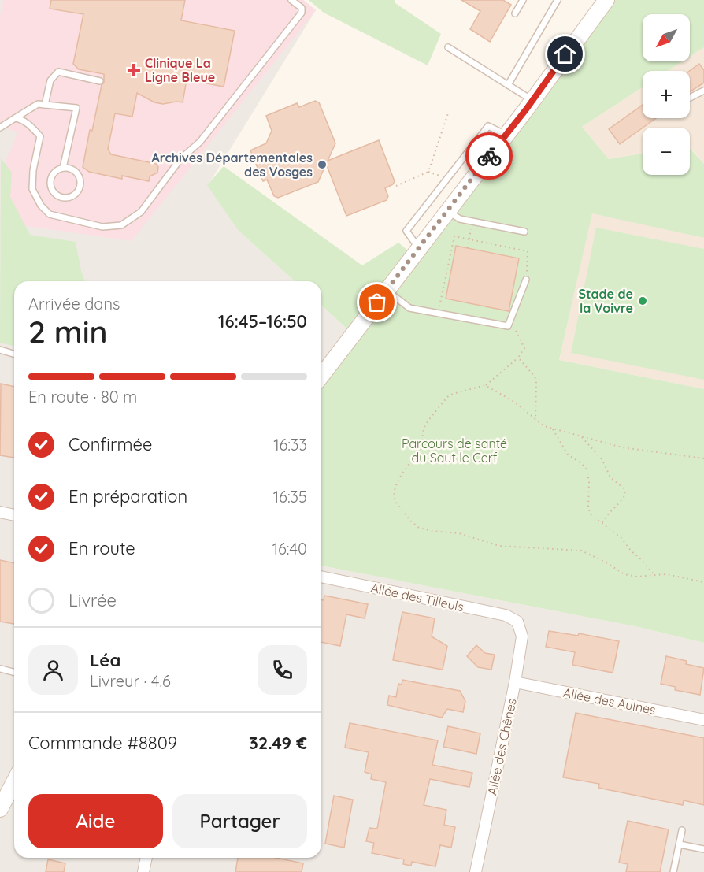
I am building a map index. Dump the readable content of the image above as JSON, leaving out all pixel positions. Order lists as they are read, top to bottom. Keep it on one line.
{"streets":{"street":["Allée des Tilleuls","Allée des Aulnes","Allée des Chênes"]},"crossings":[["Allée des Tilleuls","Allée des Chênes"],["Allée des Aulnes","Allée des Chênes"]],"parks":["Parcours de santé du Saut le Cerf"],"places":{"health":["Clinique La Ligne Bleue"],"other":["Archives Départementales des Vosges","Stade de la Voivre"]},"north":"bottom left","page":{"map_buttons":["+","−"],"heading":["2 min","Arrivée dans","16:45–16:50"],"panel":["Léa","Livreur · 4.6","Commande #8809","32.49 €"],"bar":"En route · 80 m","list":[["Confirmée","16:33"],["En préparation","16:35"],["En route","16:40"],"Livrée"],"buttons":["Aide","Partager"]}}
